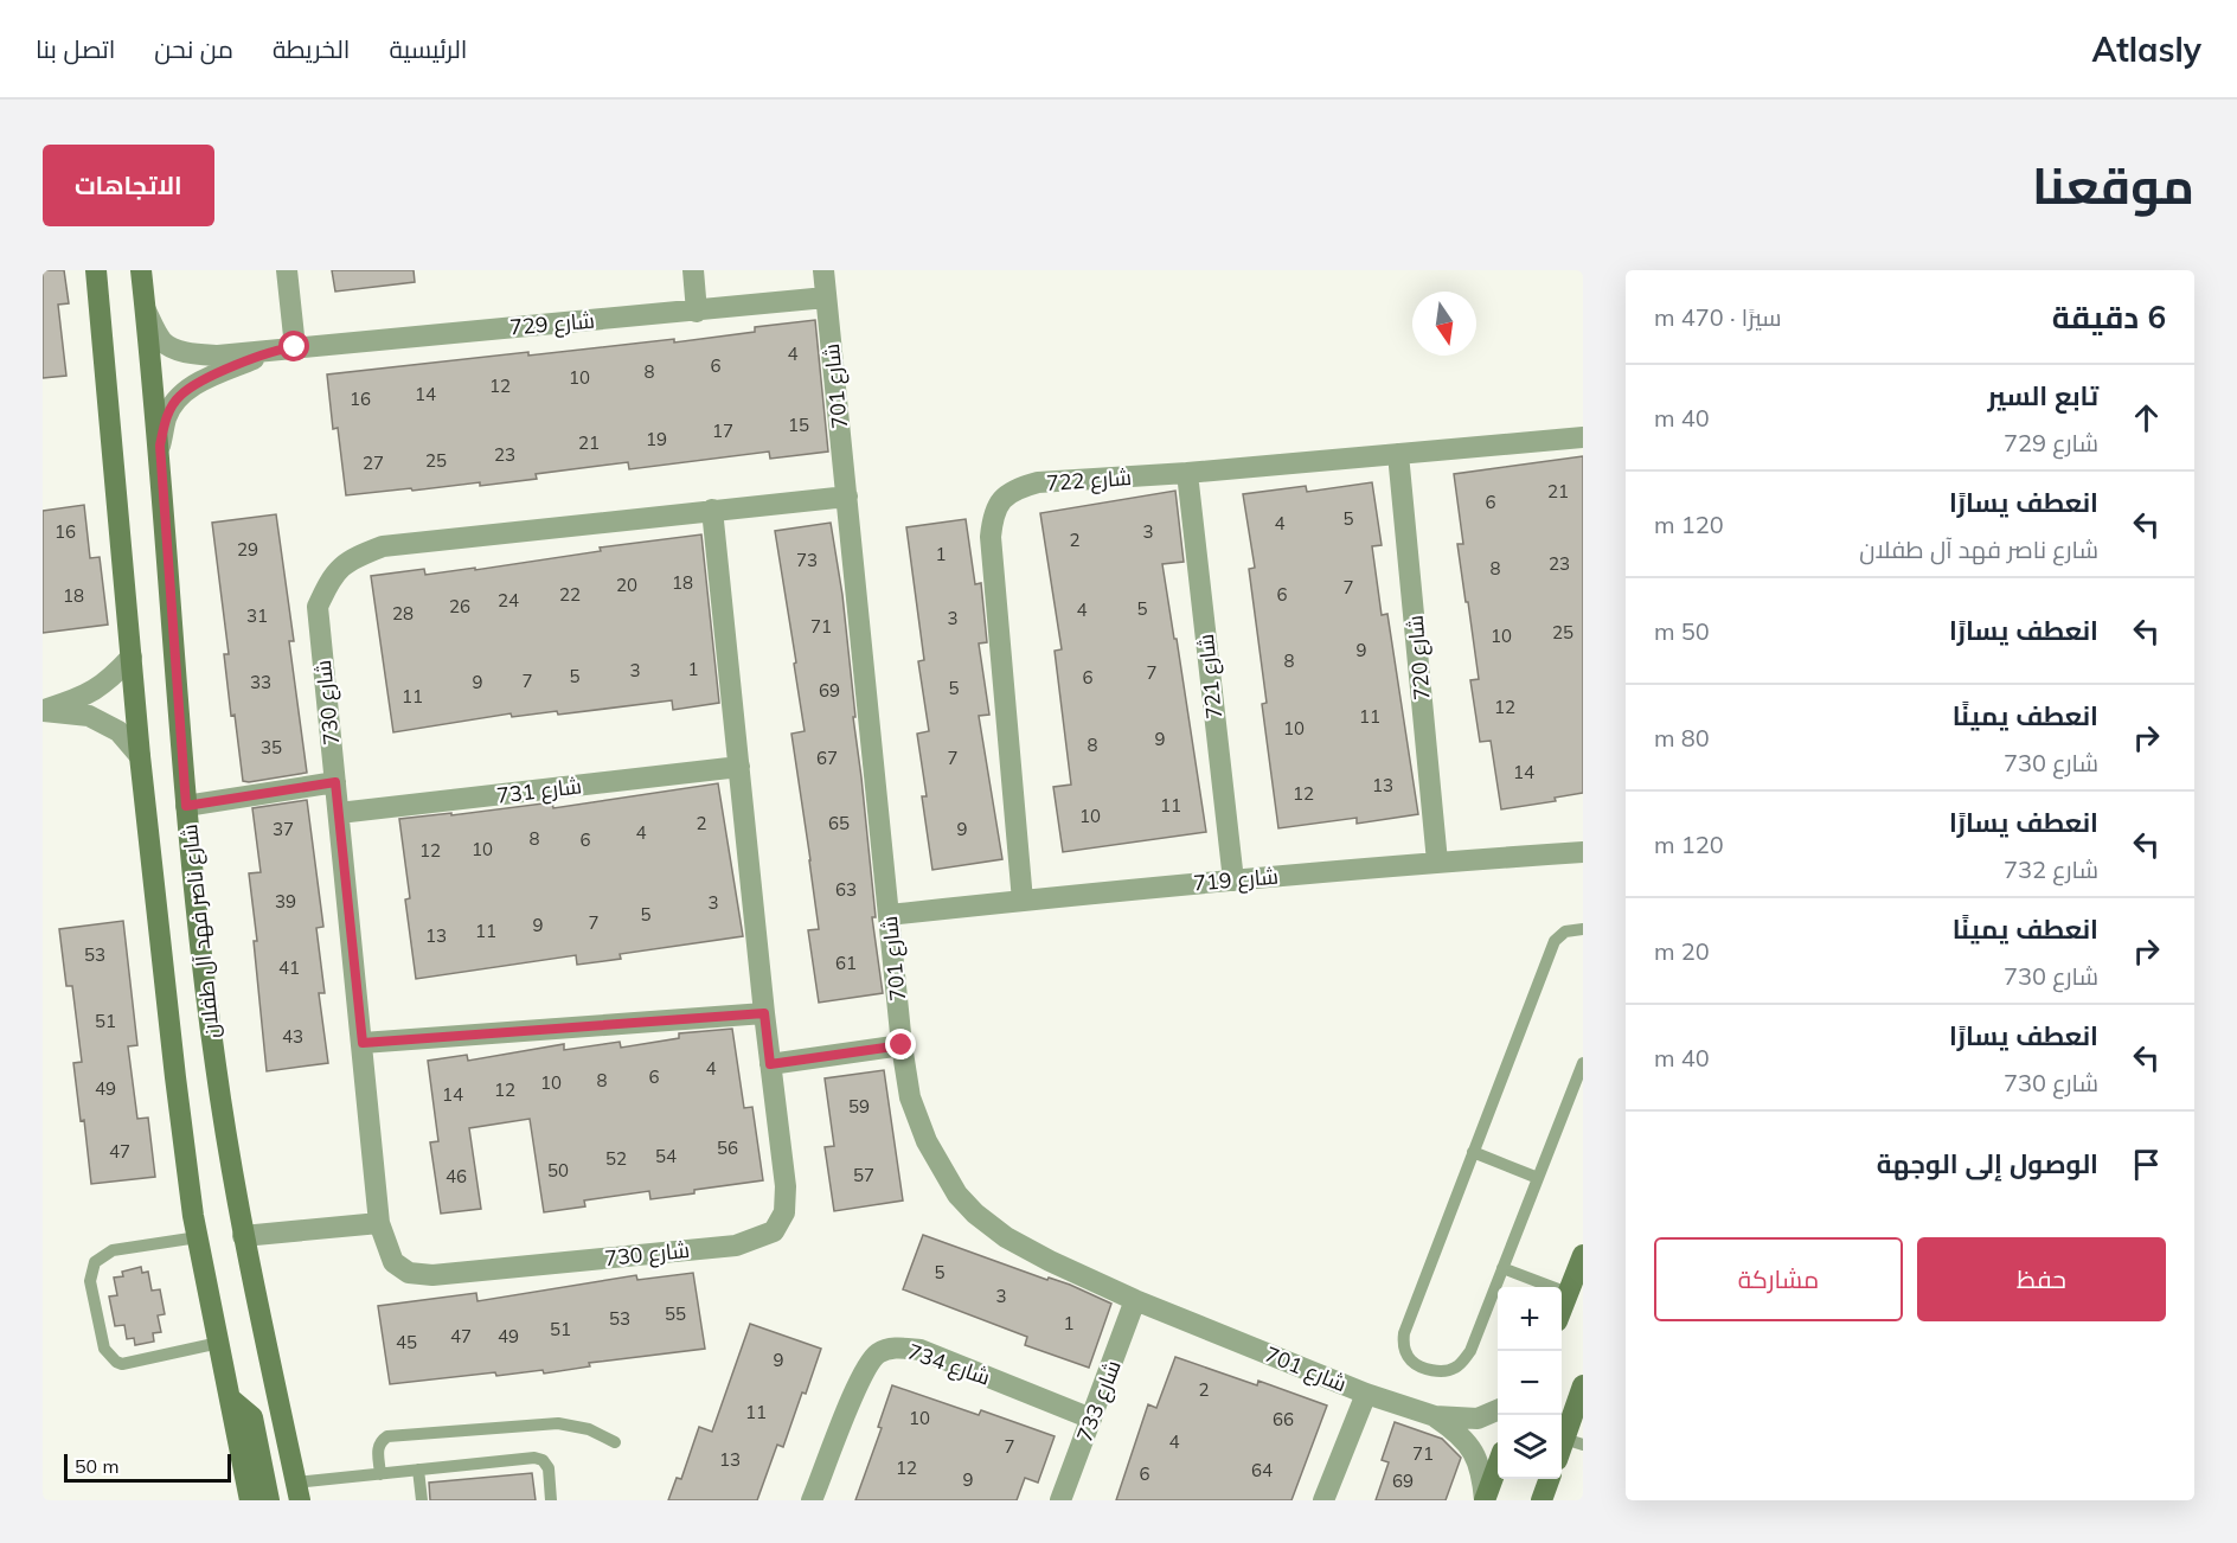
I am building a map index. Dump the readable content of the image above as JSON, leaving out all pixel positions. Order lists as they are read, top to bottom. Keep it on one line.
{"streets":{"street":["شارع 729","شارع 701","شارع 722","شارع 720","شارع 721","شارع 730","شارع 731","شارع 719","شارع ناصر فهد آل طفلان","شارع 734","شارع 733"]},"crossings":[["شارع 729","شارع 701"],["شارع 729","شارع ناصر فهد آل طفلان"],["شارع 701","شارع 730"],["شارع 701","شارع 719"],["شارع 701","شارع 733"],["شارع 722","شارع 720"],["شارع 722","شارع 721"],["شارع 722","شارع 719"],["شارع 720","شارع 719"],["شارع 721","شارع 719"],["شارع 730","شارع 731"],["شارع 734","شارع 733"]],"house_numbers":["4","6","8","10","12","14","16","15","17","19","21","23","25","27","21","6","5","4","16","3","2","29","1","73","23","8","18","20","7","22","6","18","24","26","5","4","28","31","3","71","25","10","9","8","1","3","7","5","6","7","33","9","5","69","11","12","11","10","9","8","35","67","7","14","13","12","11","10","2","65","37","9","4","8","6","10","12","63","39","3","5","7","9","11","13","53","61","41","51","43","4","6","8","10","49","12","14","59","56","47","54","52","50","57","46","5","3","55","53","1","51","47","49","45","9","2","11","10","66","4","7","71","13","12","64","6","9","69"],"scale_bar":"50 m","north":"bottom","page":{"header":"Atlasly","nav":["الرئيسية","الخريطة","من نحن","اتصل بنا"],"title":"موقعنا","buttons":["الاتجاهات",["حفظ","مشاركة"]],"heading":["6 دقيقة","سيرًا · 470 m"],"list":[["تابع السير","شارع 729","40 m"],["انعطف يسارًا","شارع ناصر فهد آل طفلان","120 m"],["انعطف يسارًا","50 m"],["انعطف يمينًا","شارع 730","80 m"],["انعطف يسارًا","شارع 732","120 m"],["انعطف يمينًا","شارع 730","20 m"],["انعطف يسارًا","شارع 730","40 m"],"الوصول إلى الوجهة"],"map_buttons":["+","−"],"scale":"50 m"}}
